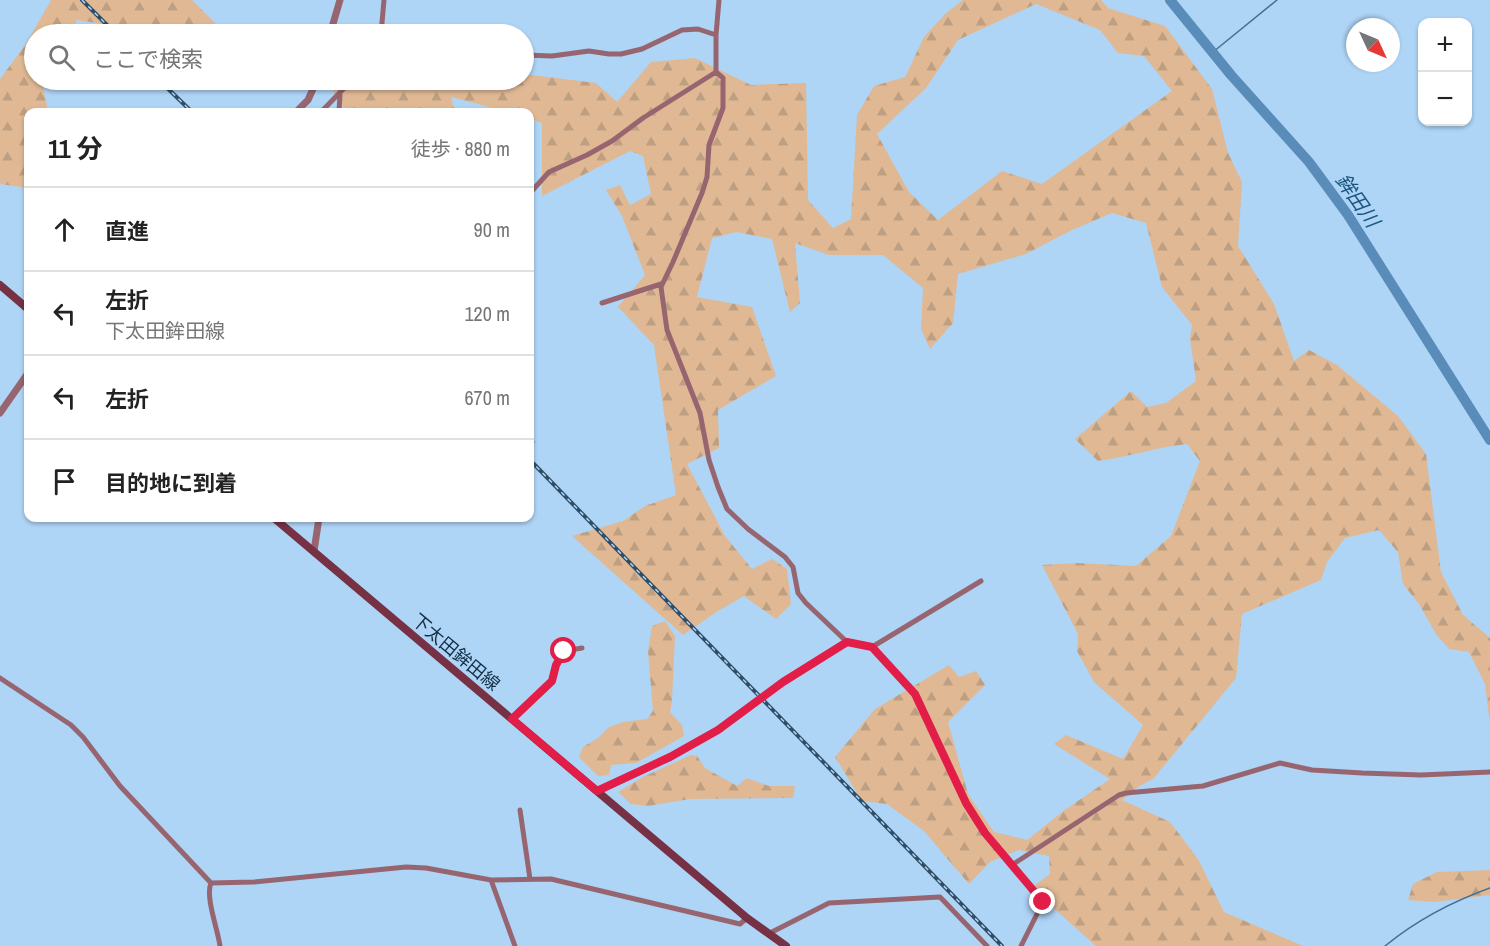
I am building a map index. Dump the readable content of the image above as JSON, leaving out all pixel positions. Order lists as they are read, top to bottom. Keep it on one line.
{"streets":{"main road":["下太田鉾田線"]},"water":["鉾田川"],"north":"bottom right","page":{"map_buttons":["+","−"],"search":"ここで検索","heading":["11 分","徒歩 · 880 m"],"list":[["直進","90 m"],["左折","下太田鉾田線","120 m"],["左折","670 m"],"目的地に到着"]}}
